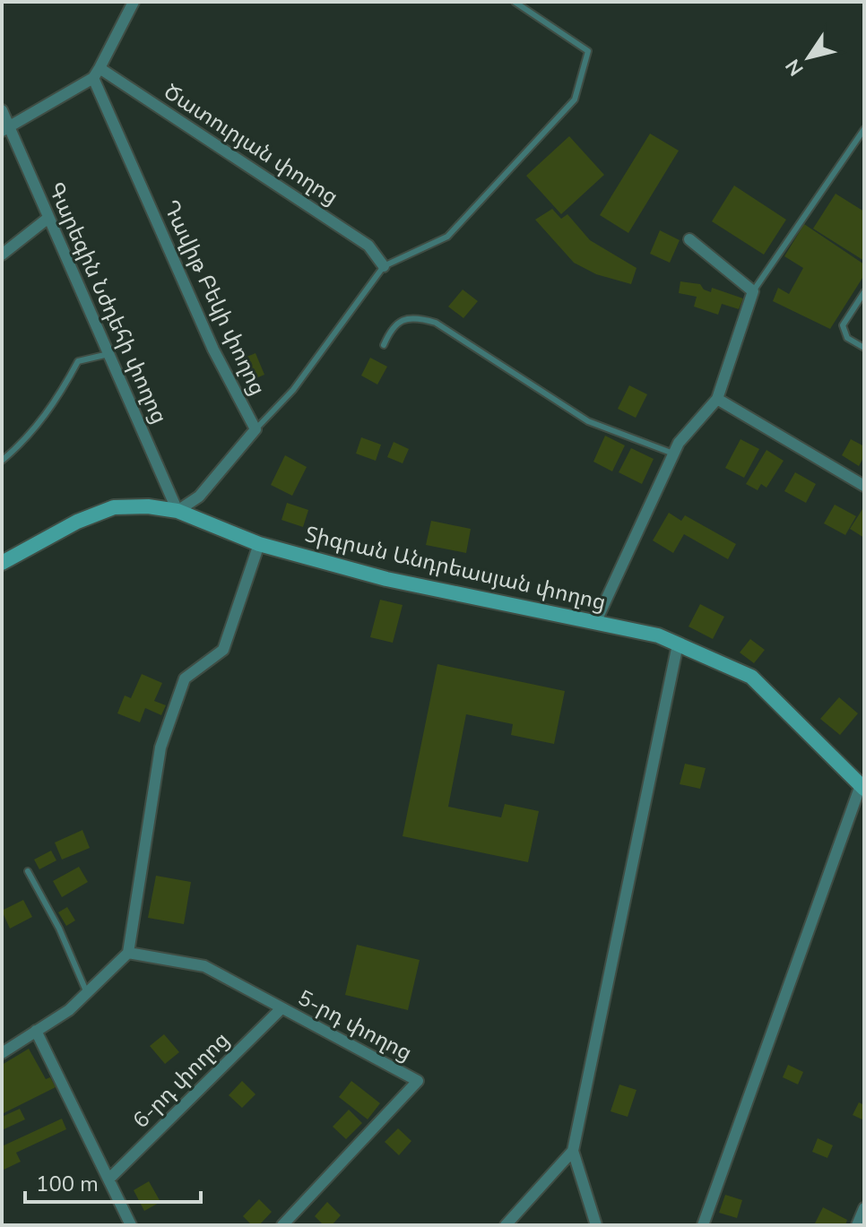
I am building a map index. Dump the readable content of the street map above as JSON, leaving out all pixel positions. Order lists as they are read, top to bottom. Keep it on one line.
{"streets":{"main road":["Տիգրան Անդրեասյան փողոց"],"street":["Ծատուրյան փողոց","Դավիթ Բեկի փողոց","Գարեգին Նժդեհի փողոց","5-րդ փողոց","6-րդ փողոց"]},"crossings":[["Ծատուրյան փողոց","Դավիթ Բեկի փողոց"],["Դավիթ Բեկի փողոց","Գարեգին Նժդեհի փողոց"],["Դավիթ Բեկի փողոց","Տիգրան Անդրեասյան փողոց"],["Գարեգին Նժդեհի փողոց","Տիգրան Անդրեասյան փողոց"],["5-րդ փողոց","6-րդ փողոց"]],"scale_bar":"100 m","north":"bottom left"}
